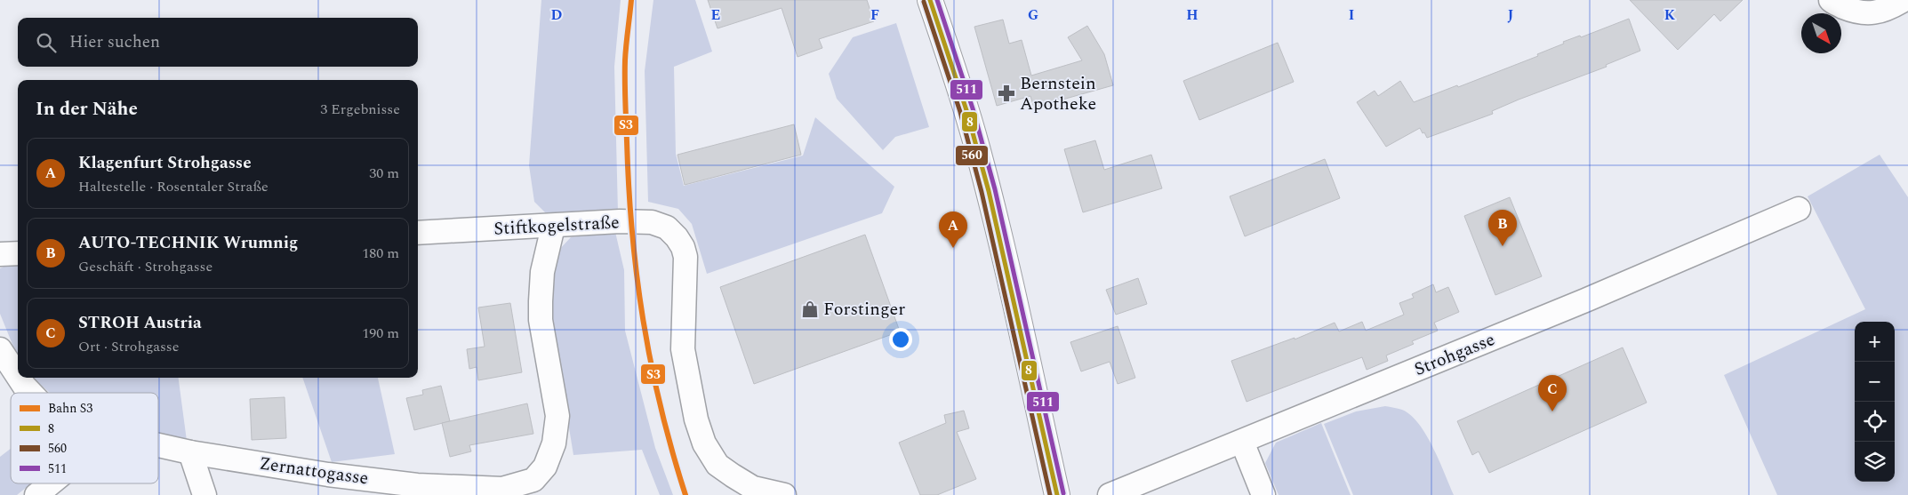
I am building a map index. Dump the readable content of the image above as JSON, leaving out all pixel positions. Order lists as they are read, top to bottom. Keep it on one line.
{"streets":{"street":["Stiftkogelstraße","Strohgasse","Zernattogasse"]},"crossings":[["Stiftkogelstraße","Zernattogasse"]],"places":{"pharmacy":["Bernstein Apotheke"],"shop":["Forstinger"]},"lines":["rail line S3","transit line 8","transit line 511","transit line 560"],"legend":["Bahn S3","8","560","511"],"north":"bottom right","page":{"search":"Hier suchen","heading":["In der Nähe","3 Ergebnisse"],"list":[{"mark":"A","name":"Klagenfurt Strohgasse","note":"Haltestelle · Rosentaler Straße","value":"30 m"},{"mark":"B","name":"AUTO-TECHNIK Wrumnig","note":"Geschäft · Strohgasse","value":"180 m"},{"mark":"C","name":"STROH Austria","note":"Ort · Strohgasse","value":"190 m"}],"pins":["B","A","C"],"map_buttons":["+","−"]},"grid":{"columns":["D","E","F","G","H","I","J","K"]}}
